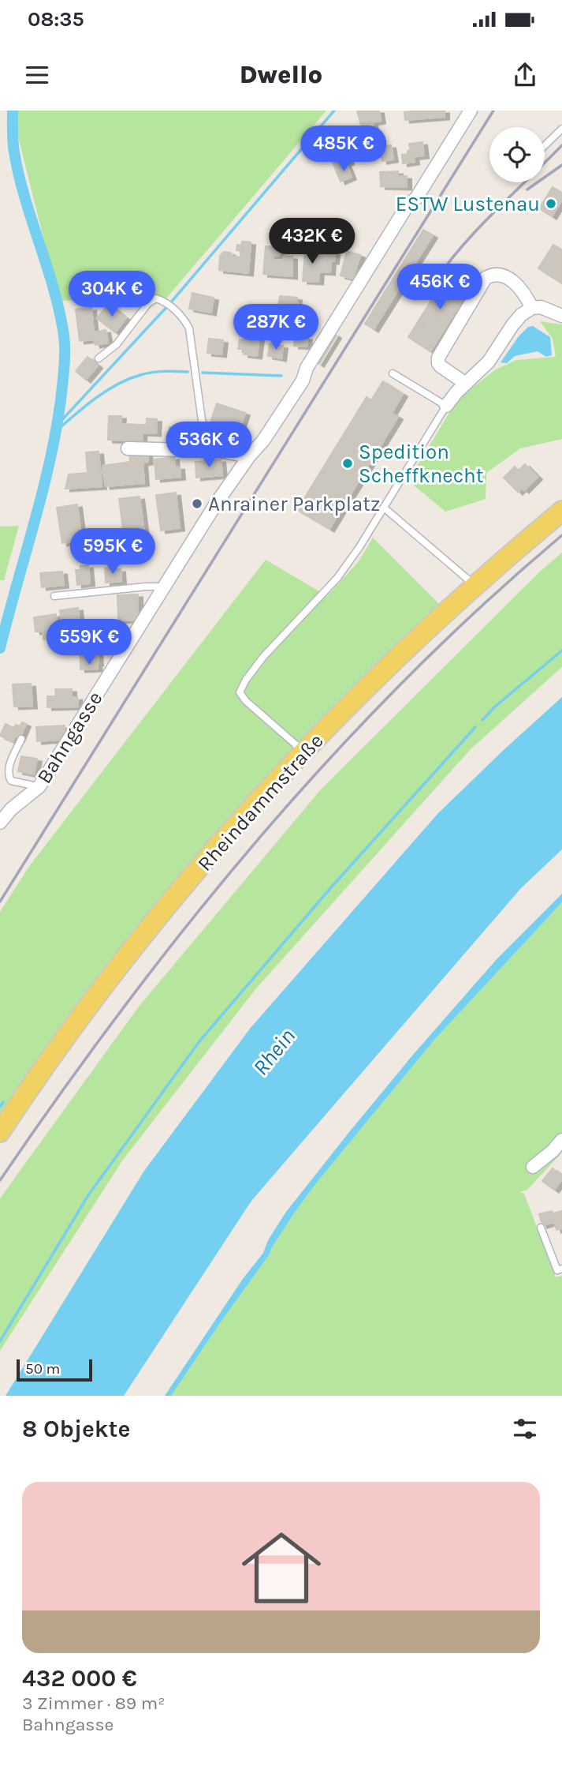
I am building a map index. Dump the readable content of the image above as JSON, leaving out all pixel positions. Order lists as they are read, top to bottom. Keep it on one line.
{"streets":{"main road":["Rheindammstraße"],"street":["Bahngasse"]},"water":["Rhein"],"places":["ESTW Lustenau","Spedition Scheffknecht","Anrainer Parkplatz"],"scale_bar":"50 m","page":{"status":"08:35","header":"Dwello","price":["485K €","432K €","456K €","304K €","287K €","536K €","595K €","559K €"],"scale":"50 m","heading":"8 Objekte","list":[{"name":"432 000 €","note":"3 Zimmer · 89 m² · Bahngasse"}]}}
